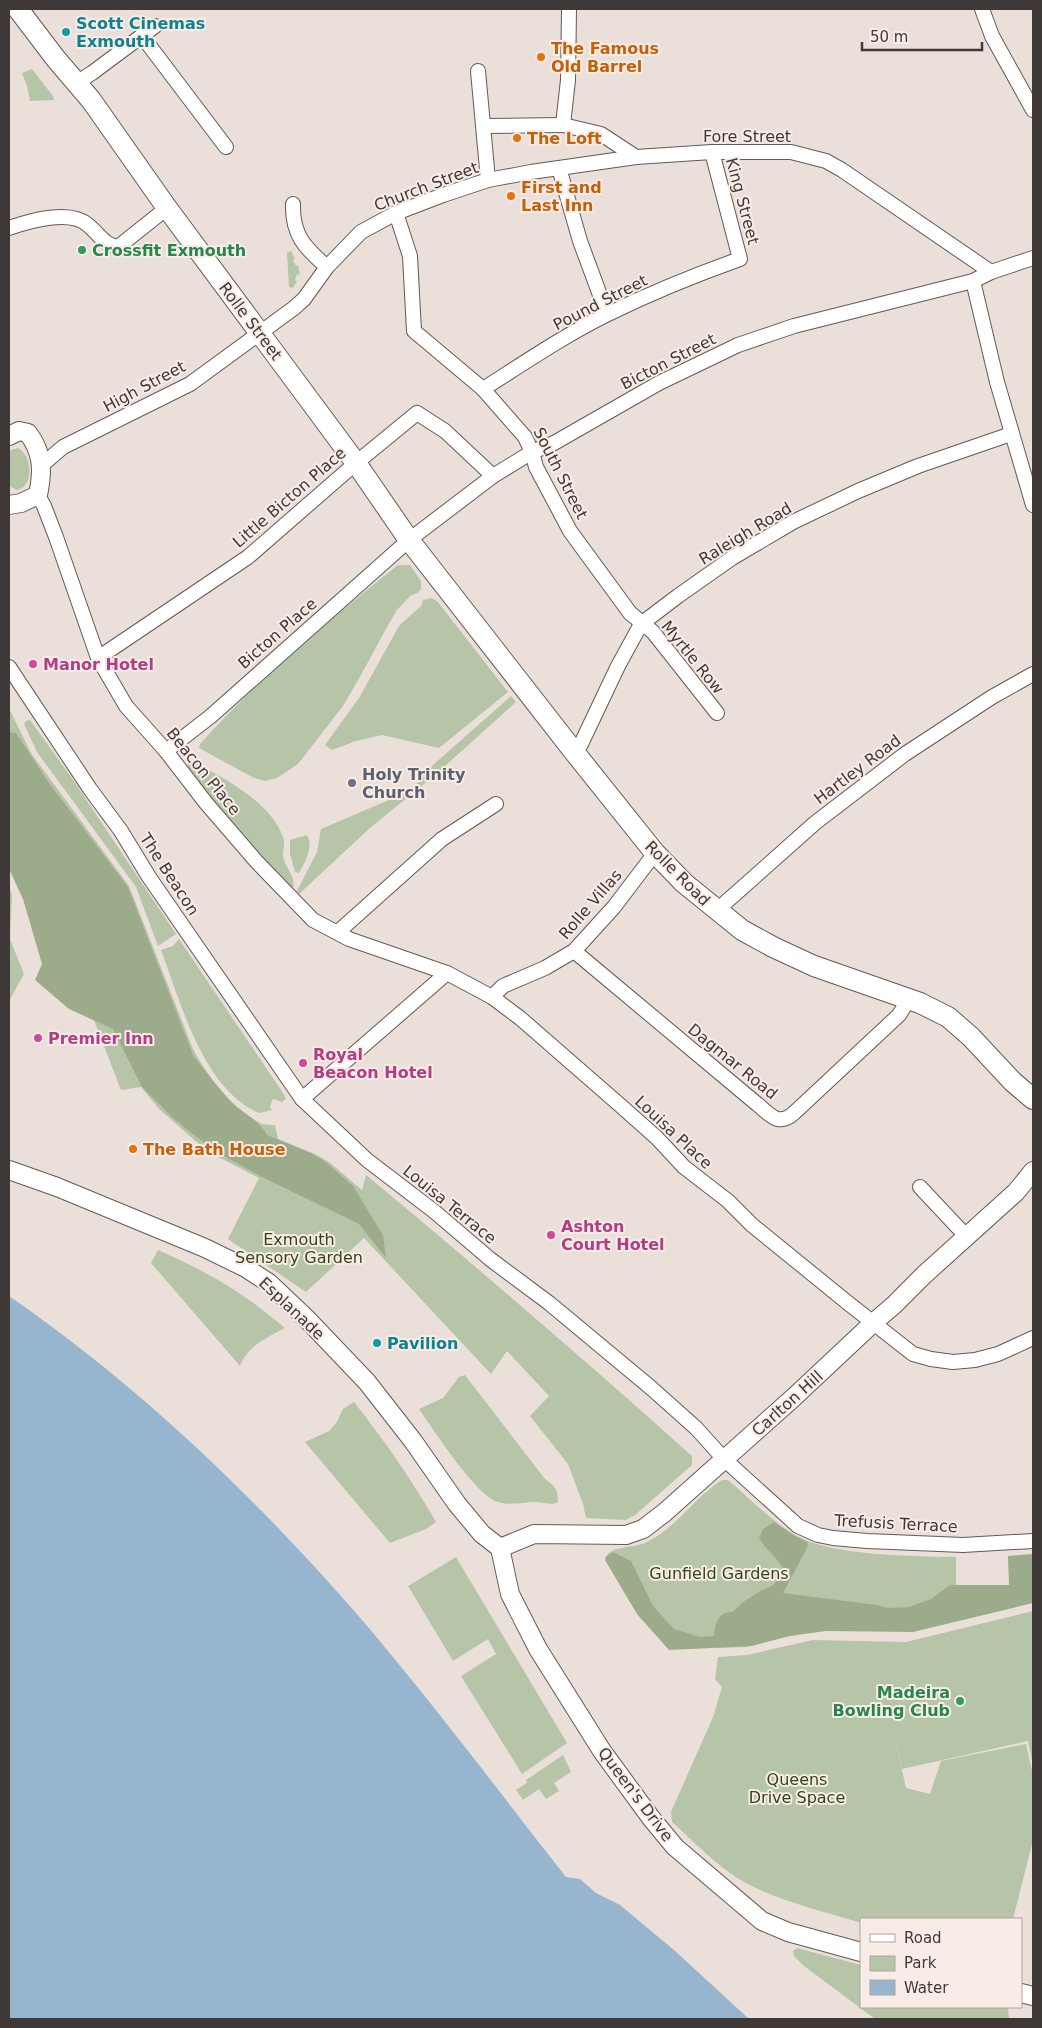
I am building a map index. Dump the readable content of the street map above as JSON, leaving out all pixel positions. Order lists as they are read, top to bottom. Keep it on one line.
{"streets":{"main road":["Rolle Street","Rolle Road"],"street":["Fore Street","Church Street","King Street","Pound Street","Bicton Street","High Street","South Street","Little Bicton Place","Raleigh Road","Bicton Place","Myrtle Row","Hartley Road","Beacon Place","The Beacon","Rolle Villas","Dagmar Road","Louisa Place","Louisa Terrace","Esplanade","Carlton Hill","Trefusis Terrace","Queen's Drive"]},"crossings":[["Fore Street","Church Street"],["Fore Street","King Street"],["Fore Street","Bicton Street"],["Church Street","Rolle Street"],["Church Street","High Street"],["Church Street","South Street"],["King Street","Pound Street"],["Pound Street","South Street"],["Rolle Street","Bicton Street"],["Rolle Street","High Street"],["Rolle Street","Little Bicton Place"],["Rolle Street","Bicton Place"],["Rolle Street","Rolle Road"],["Bicton Street","South Street"],["Bicton Street","Little Bicton Place"],["Bicton Street","Bicton Place"],["Bicton Street","Rolle Road"],["South Street","Raleigh Road"],["South Street","Myrtle Row"],["Little Bicton Place","Beacon Place"],["Raleigh Road","Myrtle Row"],["Raleigh Road","Rolle Road"],["Bicton Place","Beacon Place"],["Bicton Place","Rolle Road"],["Hartley Road","Rolle Road"],["Beacon Place","Louisa Place"],["Rolle Road","Rolle Villas"],["Rolle Road","Dagmar Road"],["The Beacon","Louisa Terrace"],["Rolle Villas","Dagmar Road"],["Rolle Villas","Louisa Place"],["Louisa Place","Carlton Hill"],["Louisa Terrace","Carlton Hill"],["Louisa Terrace","Trefusis Terrace"],["Esplanade","Carlton Hill"],["Esplanade","Queen's Drive"],["Carlton Hill","Trefusis Terrace"],["Carlton Hill","Queen's Drive"]],"parks":["Exmouth Sensory Garden","Gunfield Gardens","Queens Drive Space"],"places":["Scott Cinemas Exmouth","The Famous Old Barrel","The Loft","First and Last Inn","Crossfit Exmouth","Manor Hotel","Holy Trinity Church","Premier Inn","Royal Beacon Hotel","The Bath House","Ashton Court Hotel","Pavilion","Madeira Bowling Club"],"legend":["Road","Park","Water"],"scale_bar":"50 m"}
